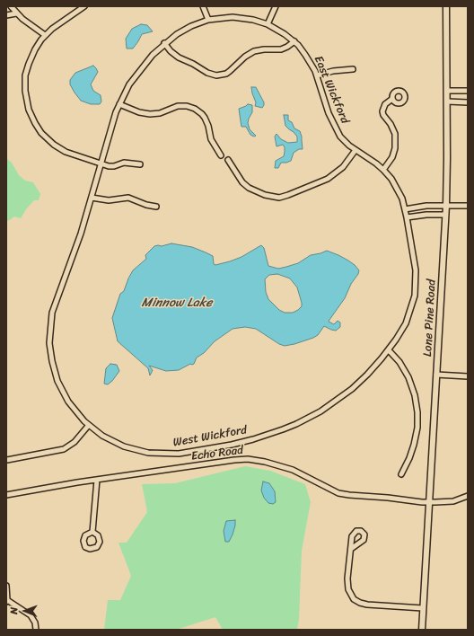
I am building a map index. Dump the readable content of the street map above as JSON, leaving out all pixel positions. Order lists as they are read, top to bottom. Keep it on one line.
{"streets":{"street":["East Wickford","Lone Pine Road","West Wickford","Echo Road"]},"crossings":[["East Wickford","West Wickford"],["Lone Pine Road","Echo Road"]],"water":["Minnow Lake"],"north":"left"}
